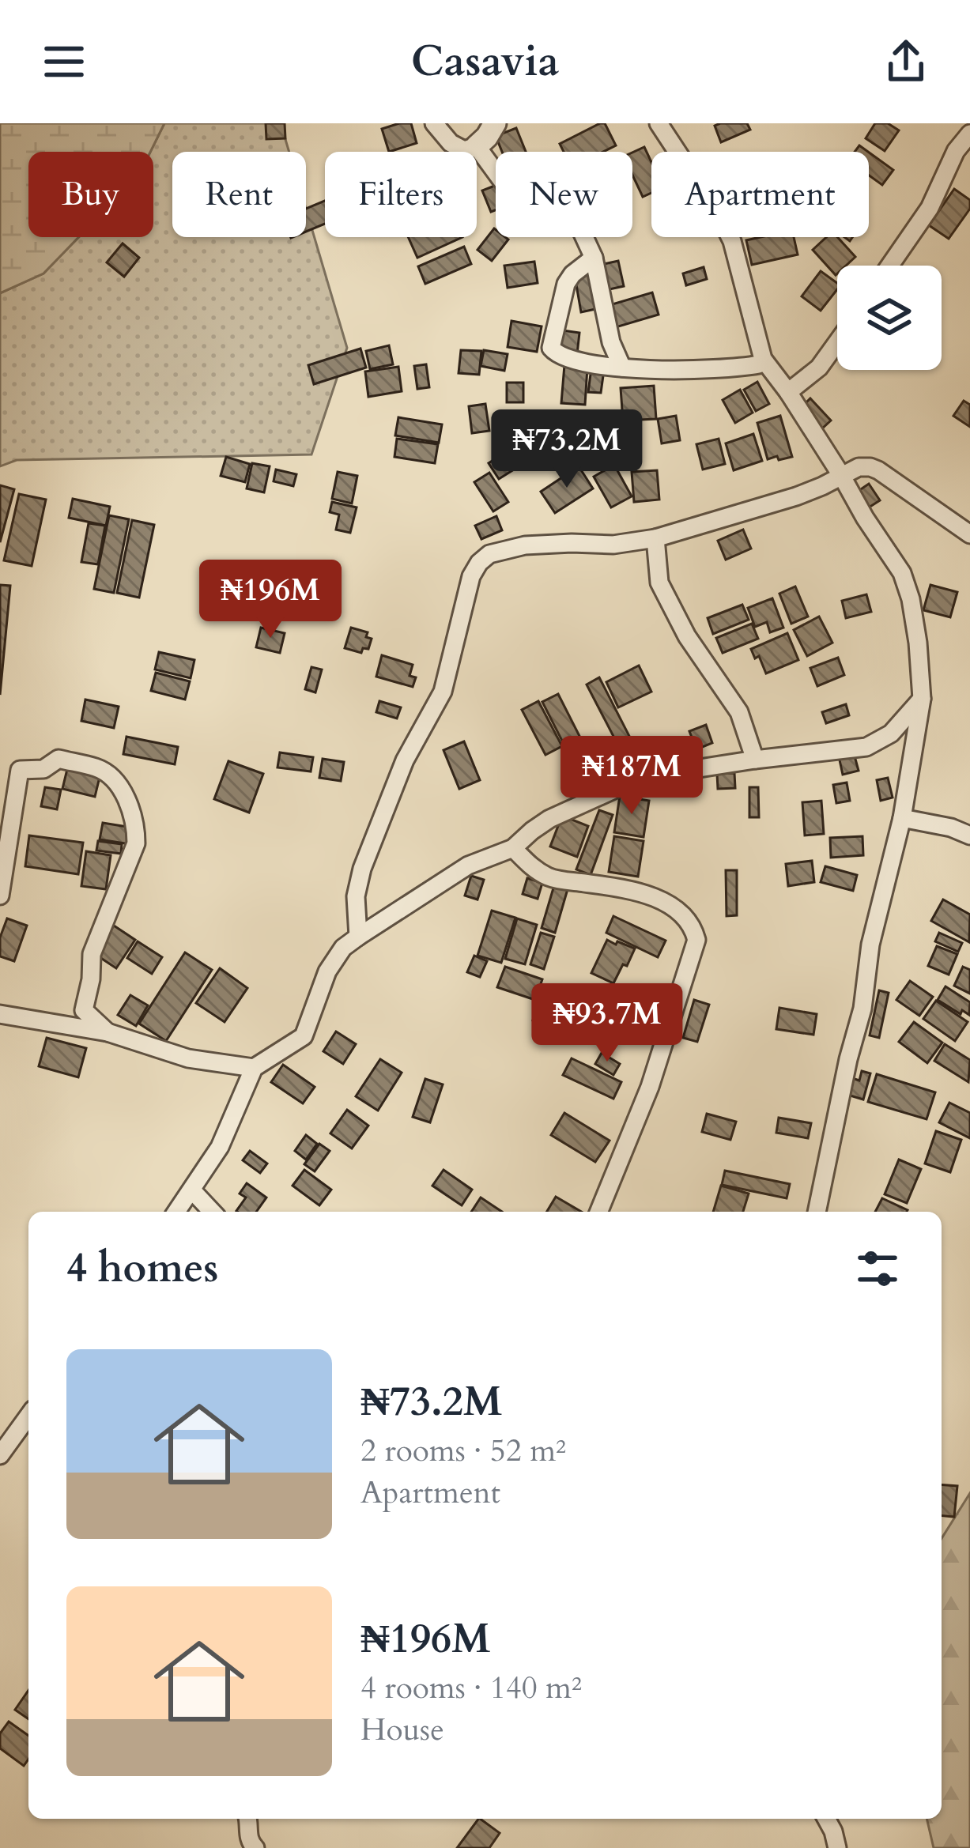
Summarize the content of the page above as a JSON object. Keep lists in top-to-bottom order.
{
  "page": {
    "header": "Casavia",
    "chip": [
      "Buy",
      "Rent",
      "Filters",
      "New",
      "Apartment"
    ],
    "price": [
      "₦73.2M",
      "₦196M",
      "₦187M",
      "₦93.7M"
    ],
    "heading": "4 homes",
    "list": [
      {
        "name": "₦73.2M",
        "note": "2 rooms · 52 m² · Apartment"
      },
      {
        "name": "₦196M",
        "note": "4 rooms · 140 m² · House"
      }
    ]
  }
}
